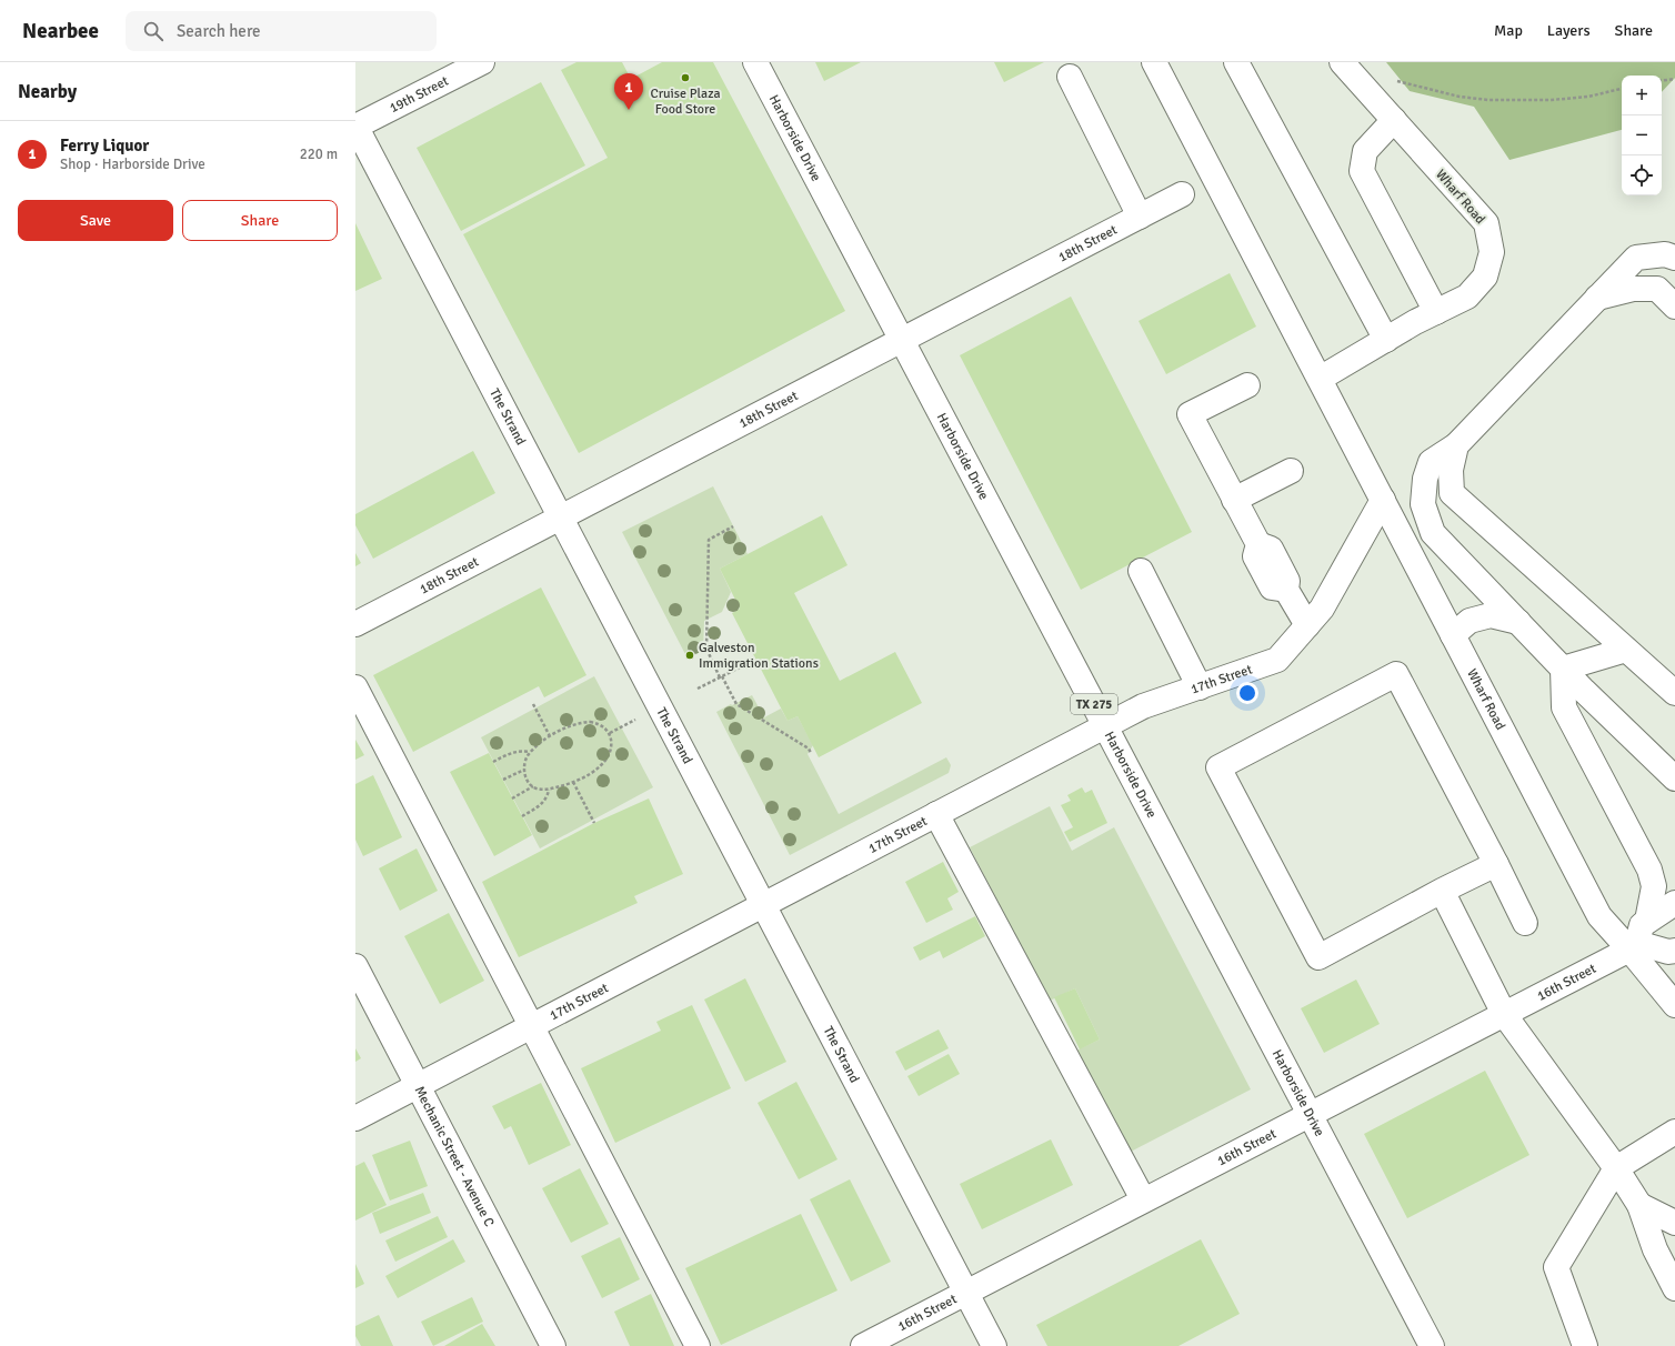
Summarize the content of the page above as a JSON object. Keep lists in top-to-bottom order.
{
  "streets": {
    "street": [
      "19th Street",
      "Harborside Drive",
      "Wharf Road",
      "18th Street",
      "The Strand",
      "17th Street",
      "TX 275",
      "16th Street",
      "Mechanic Street - Avenue C"
    ]
  },
  "crossings": [
    ["19th Street", "The Strand"],
    ["Harborside Drive", "18th Street"],
    ["Harborside Drive", "17th Street"],
    ["Harborside Drive", "16th Street"],
    ["Wharf Road", "17th Street"],
    ["Wharf Road", "16th Street"],
    ["18th Street", "The Strand"],
    ["The Strand", "17th Street"],
    ["The Strand", "16th Street"],
    ["17th Street", "Mechanic Street - Avenue C"]
  ],
  "places": ["Cruise Plaza Food Store", "Galveston Immigration Stations"],
  "page": {
    "header": "Nearbee",
    "search": "Search here",
    "nav": ["Map", "Layers", "Share"],
    "heading": "Nearby",
    "pins": "1",
    "map_buttons": ["+", "−"],
    "list": [
      {
        "mark": "1",
        "name": "Ferry Liquor",
        "note": "Shop · Harborside Drive",
        "value": "220 m"
      }
    ],
    "buttons": ["Save", "Share"]
  }
}
